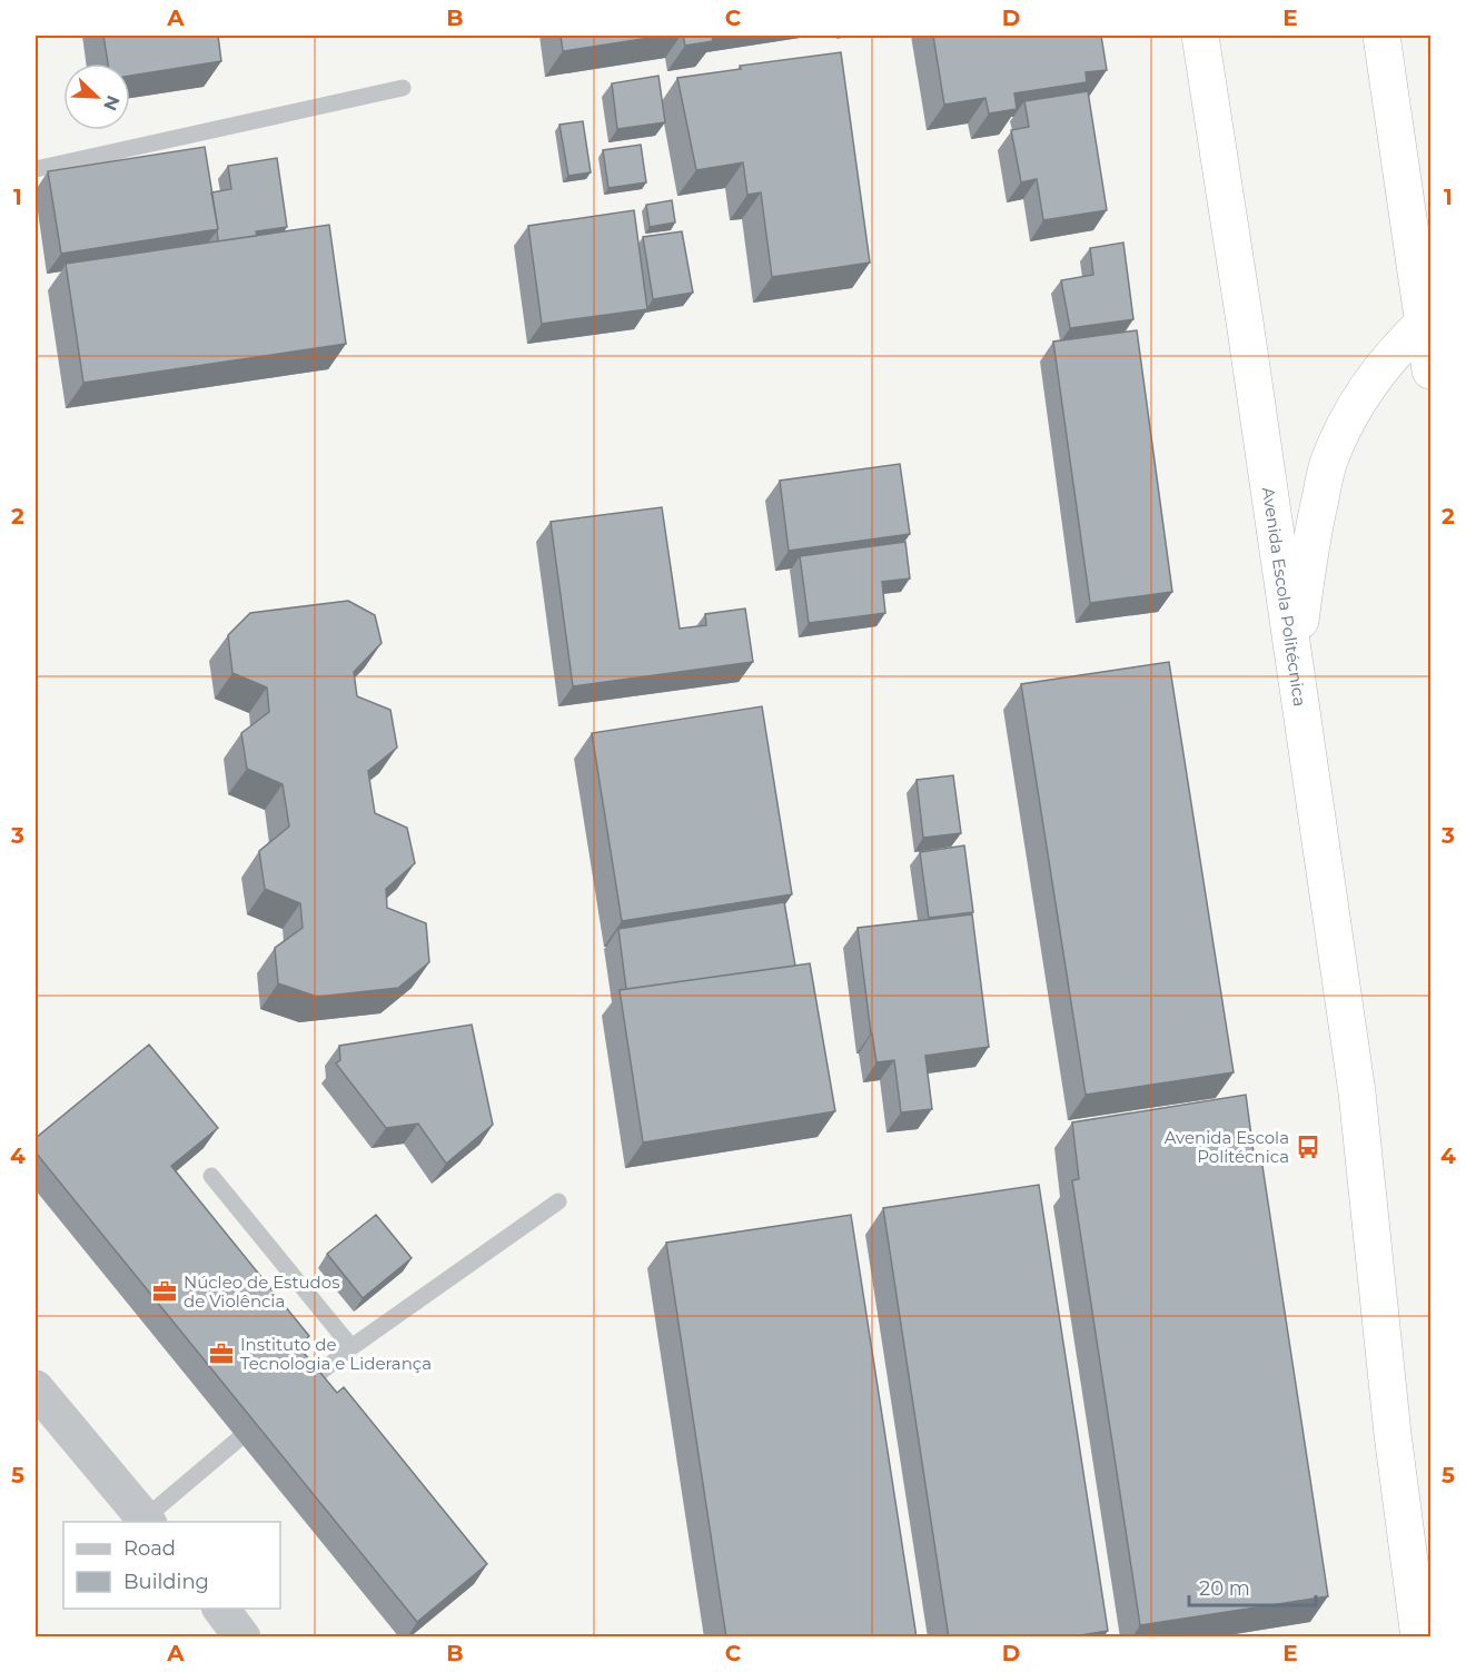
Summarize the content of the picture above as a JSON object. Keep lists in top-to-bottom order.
{
  "streets": {
    "highway": ["Avenida Escola Politécnica"]
  },
  "places": {
    "bus stop": ["Avenida Escola Politécnica"],
    "office": ["Núcleo de Estudos de Violência", "Instituto de Tecnologia e Liderança"]
  },
  "legend": ["Road", "Building"],
  "scale_bar": "20 m",
  "north": "bottom right",
  "grid": {
    "columns": [
      "A",
      "B",
      "C",
      "D",
      "E"
    ],
    "rows": [
      "1",
      "2",
      "3",
      "4",
      "5"
    ]
  }
}
